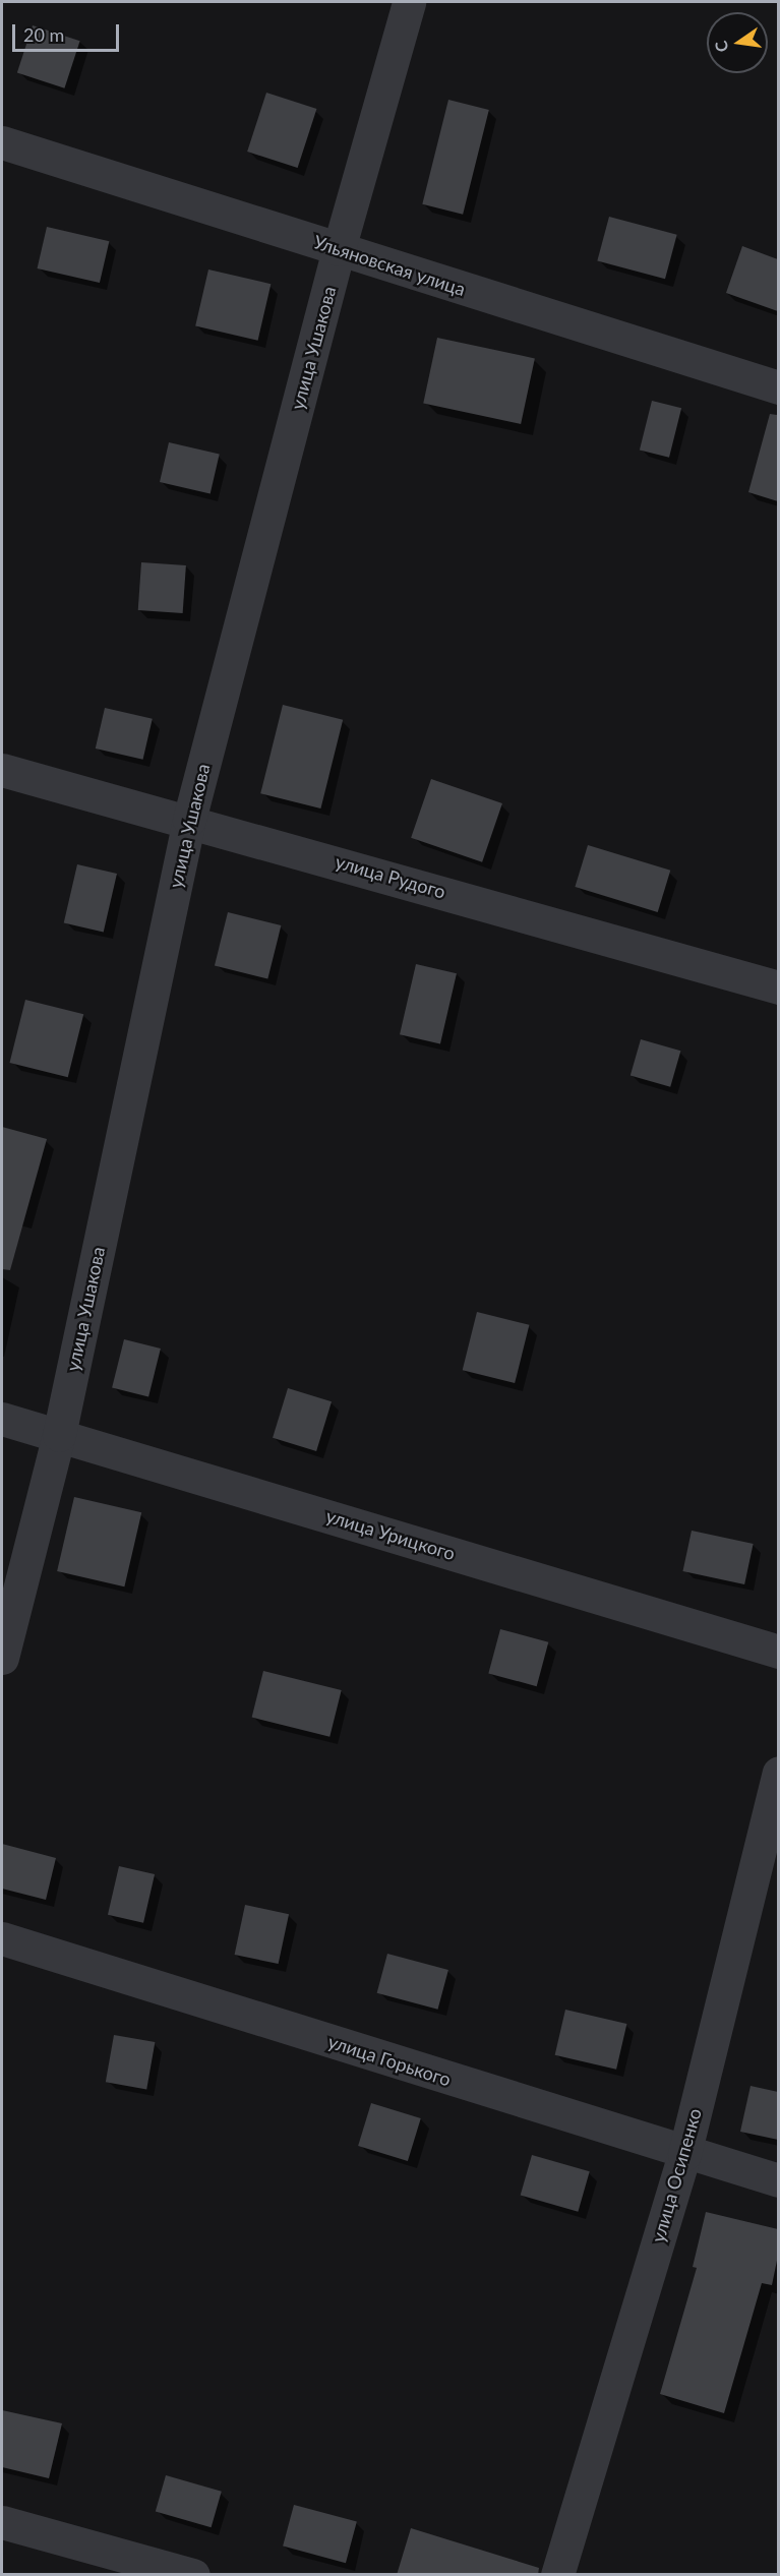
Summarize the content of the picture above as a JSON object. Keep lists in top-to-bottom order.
{
  "streets": {
    "street": [
      "Ульяновская улица",
      "улица Ушакова",
      "улица Рудого",
      "улица Урицкого",
      "улица Горького",
      "улица Осипенко"
    ]
  },
  "crossings": [
    ["Ульяновская улица", "улица Ушакова"],
    ["улица Ушакова", "улица Рудого"],
    ["улица Ушакова", "улица Урицкого"],
    ["улица Горького", "улица Осипенко"]
  ],
  "scale_bar": "20 m",
  "north": "left"
}
